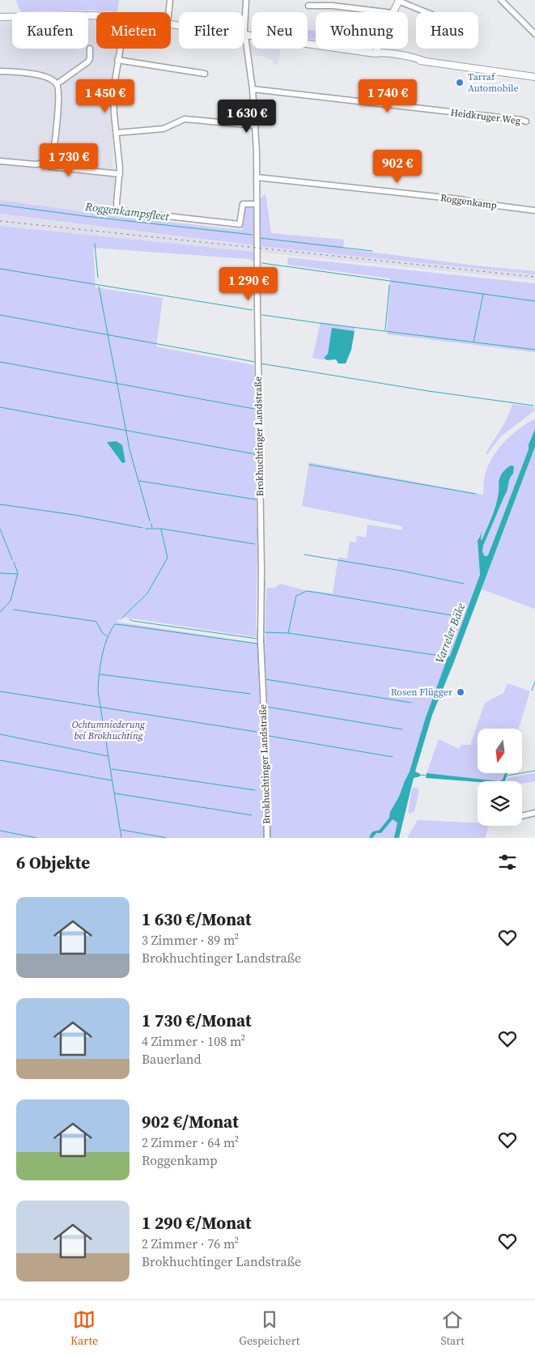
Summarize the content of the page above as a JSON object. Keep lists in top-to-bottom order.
{
  "streets": {
    "street": ["Heidkruger Weg", "Roggenkamp", "Brokhuchtinger Landstraße"]
  },
  "crossings": [
    ["Heidkruger Weg", "Brokhuchtinger Landstraße"],
    ["Roggenkamp", "Brokhuchtinger Landstraße"]
  ],
  "water": ["Roggenkampsfleet", "Varreler Bäke"],
  "parks": ["Ochtumniederung bei Brokhuchting"],
  "places": ["Tarraf Automobile", "Rosen Flügger"],
  "north": "bottom",
  "page": {
    "chip": [
      "Kaufen",
      "Mieten",
      "Filter",
      "Neu",
      "Wohnung",
      "Haus"
    ],
    "price": [
      "1 450 €",
      "1 740 €",
      "1 630 €",
      "1 730 €",
      "902 €",
      "1 290 €"
    ],
    "heading": "6 Objekte",
    "list": [
      {
        "name": "1 630 €/Monat",
        "note": "3 Zimmer · 89 m² · Brokhuchtinger Landstraße"
      },
      {
        "name": "1 730 €/Monat",
        "note": "4 Zimmer · 108 m² · Bauerland"
      },
      {
        "name": "902 €/Monat",
        "note": "2 Zimmer · 64 m² · Roggenkamp"
      },
      {
        "name": "1 290 €/Monat",
        "note": "2 Zimmer · 76 m² · Brokhuchtinger Landstraße"
      }
    ],
    "tabs": ["Karte", "Gespeichert", "Start"]
  }
}
